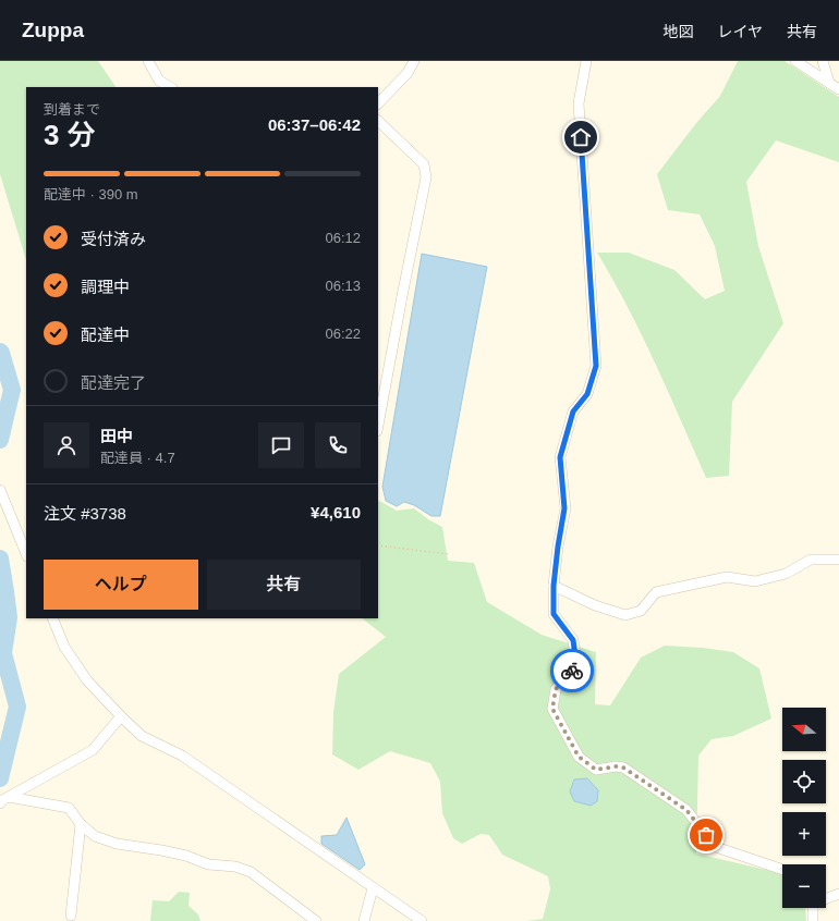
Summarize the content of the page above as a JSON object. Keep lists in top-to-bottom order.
{
  "north": "left",
  "page": {
    "header": "Zuppa",
    "nav": ["地図", "レイヤ", "共有"],
    "heading": ["3 分", "到着まで", "06:37–06:42"],
    "panel": [
      "田中",
      "配達員 · 4.7",
      "注文 #3738",
      "¥4,610"
    ],
    "bar": "配達中 · 390 m",
    "list": [
      ["受付済み", "06:12"],
      ["調理中", "06:13"],
      ["配達中", "06:22"],
      "配達完了"
    ],
    "buttons": ["ヘルプ", "共有"],
    "map_buttons": ["+", "−"]
  }
}
